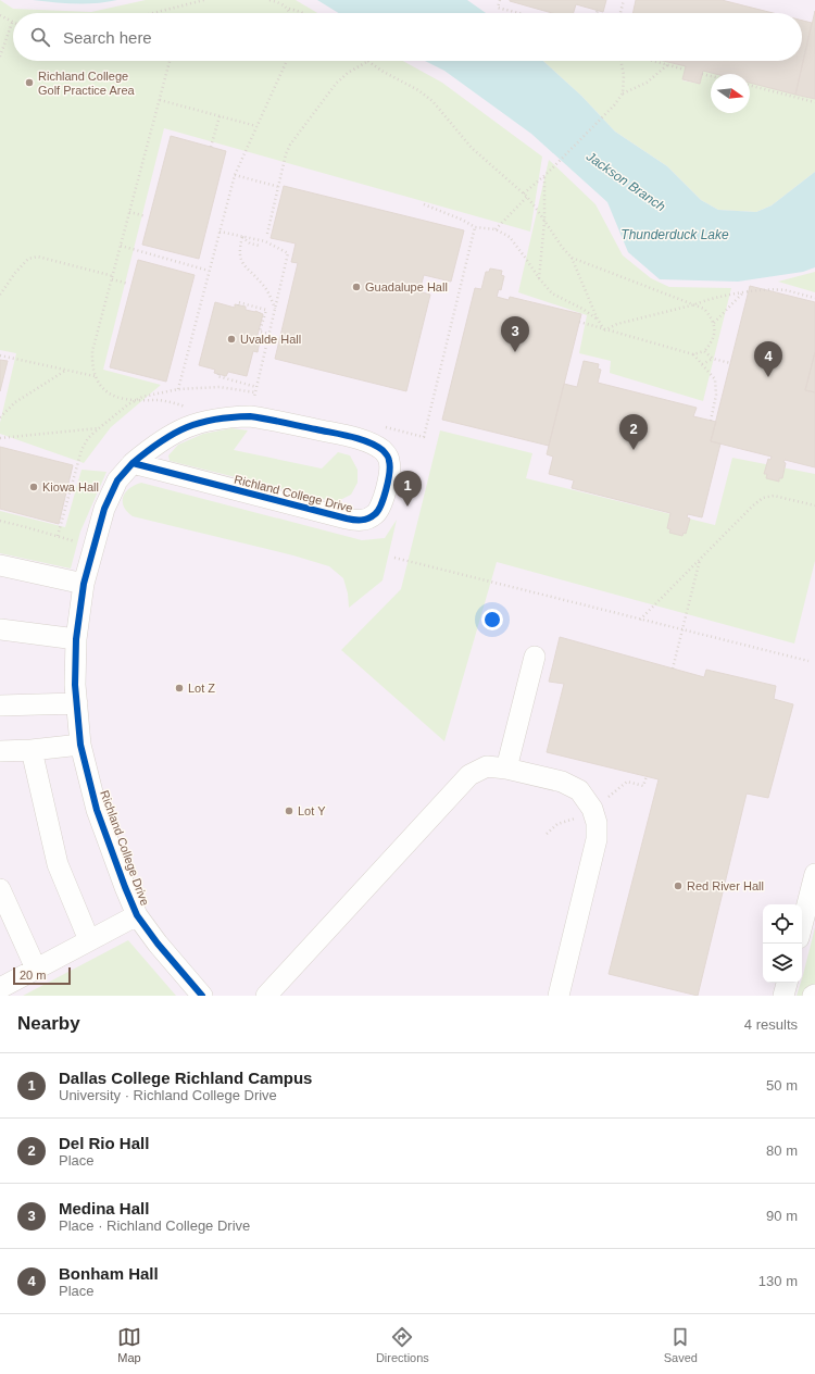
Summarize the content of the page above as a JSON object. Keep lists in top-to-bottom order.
{
  "streets": {
    "street": ["Richland College Drive"]
  },
  "water": ["Jackson Branch", "Thunderduck Lake"],
  "places": [
    "Richland College Golf Practice Area",
    "Guadalupe Hall",
    "Uvalde Hall",
    "Kiowa Hall",
    "Lot Z",
    "Lot Y",
    "Red River Hall"
  ],
  "scale_bar": "20 m",
  "north": "right",
  "page": {
    "search": "Search here",
    "pins": [
      "3",
      "4",
      "2",
      "1"
    ],
    "scale": "20 m",
    "heading": ["Nearby", "4 results"],
    "list": [
      {
        "mark": "1",
        "name": "Dallas College Richland Campus",
        "note": "University · Richland College Drive",
        "value": "50 m"
      },
      {
        "mark": "2",
        "name": "Del Rio Hall",
        "note": "Place",
        "value": "80 m"
      },
      {
        "mark": "3",
        "name": "Medina Hall",
        "note": "Place · Richland College Drive",
        "value": "90 m"
      },
      {
        "mark": "4",
        "name": "Bonham Hall",
        "note": "Place",
        "value": "130 m"
      }
    ],
    "nav": ["Map", "Directions", "Saved"]
  }
}
